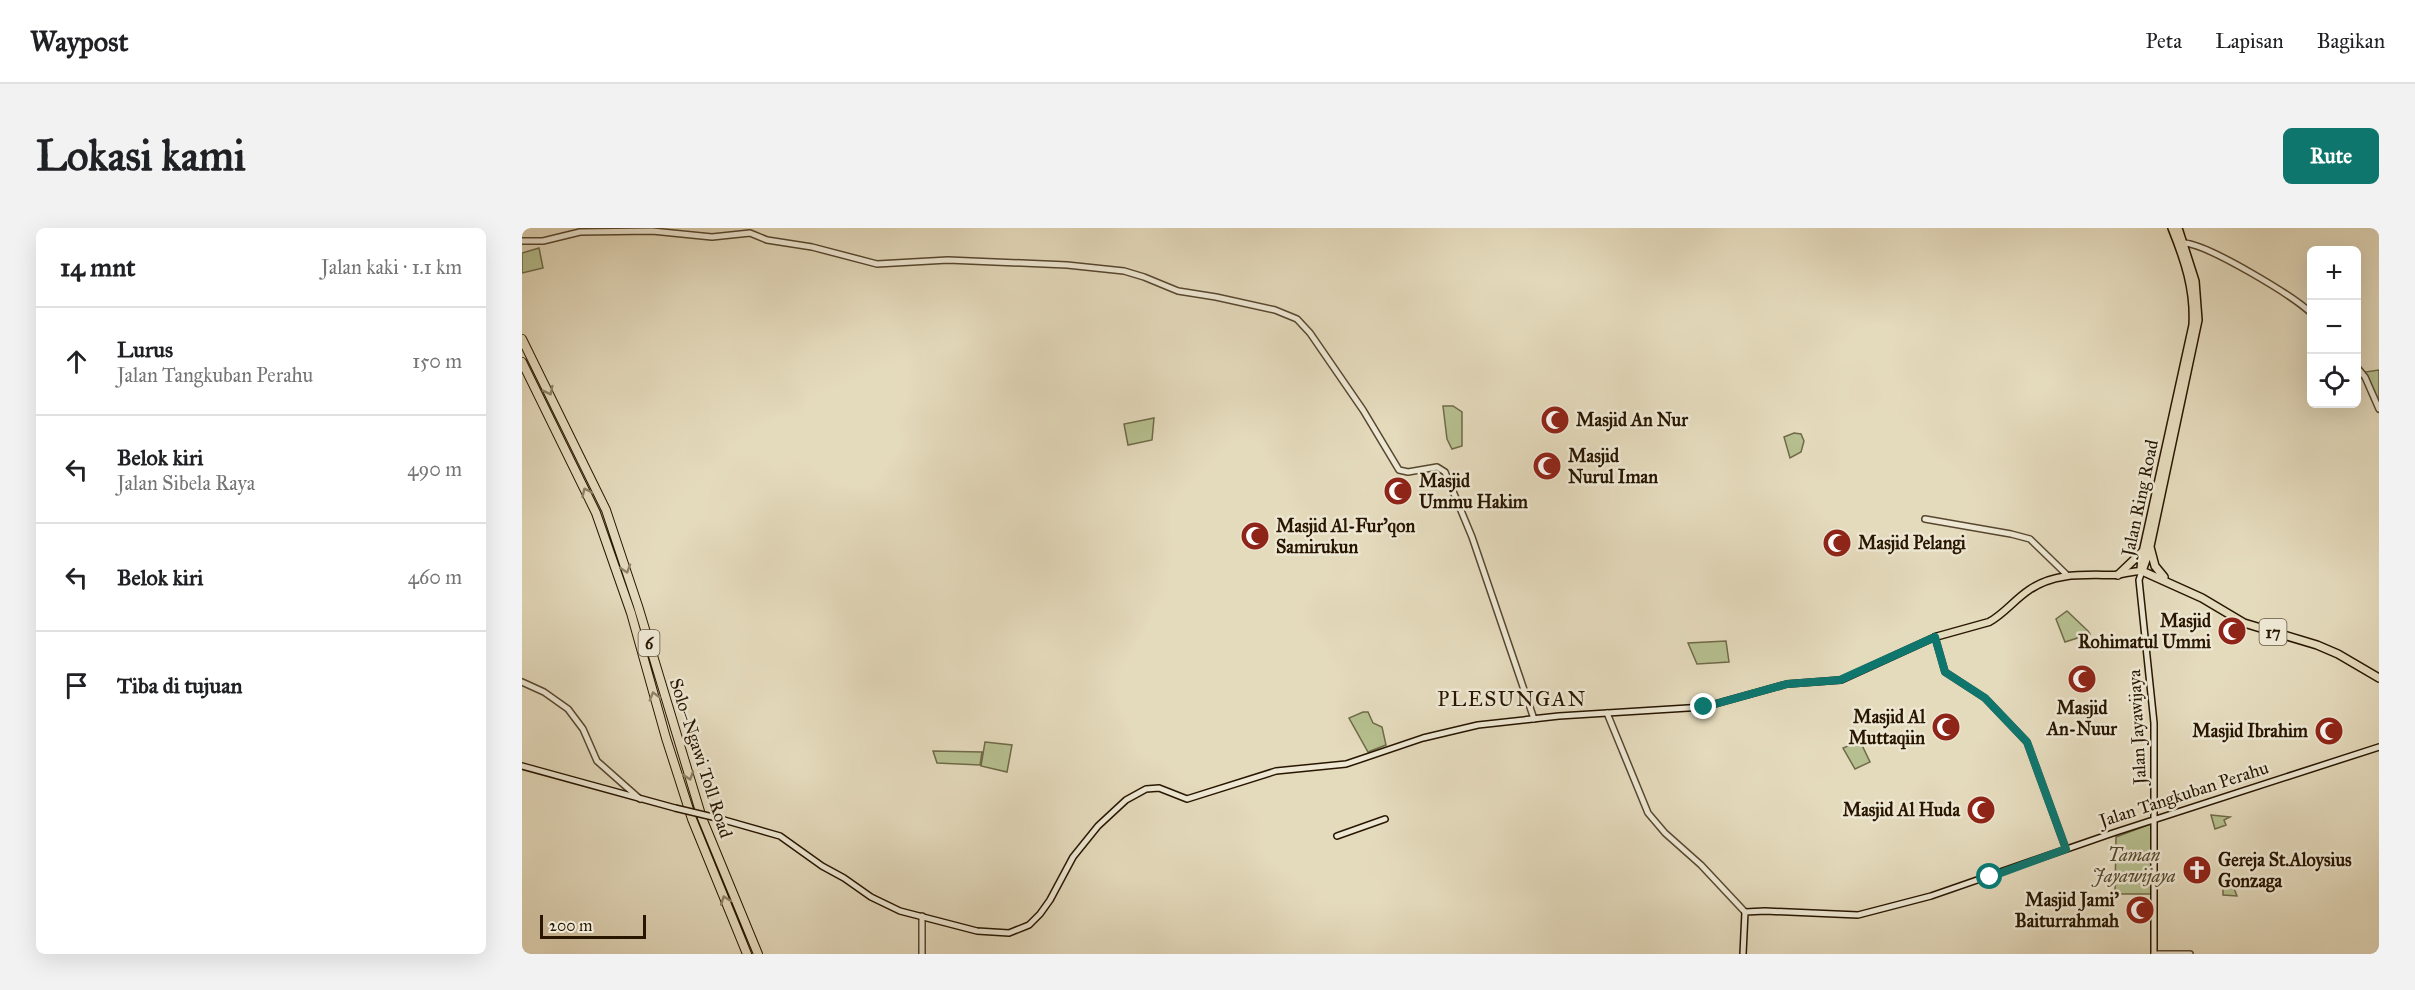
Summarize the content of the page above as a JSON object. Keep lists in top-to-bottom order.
{
  "streets": {
    "highway": [
      "Jalan Ring Road",
      "17",
      "6",
      "Solo–Ngawi Toll Road"
    ],
    "main road": ["Jalan Jayawijaya", "Jalan Tangkuban Perahu"]
  },
  "crossings": [
    ["Jalan Ring Road", "17"],
    ["Jalan Ring Road", "Jalan Jayawijaya"],
    ["17", "Jalan Jayawijaya"],
    ["Jalan Jayawijaya", "Jalan Tangkuban Perahu"]
  ],
  "districts": ["PLESUNGAN"],
  "parks": ["Taman Jayawijaya"],
  "places": {
    "mosque": [
      "Masjid An Nur",
      "Masjid Nurul Iman",
      "Masjid Ummu Hakim",
      "Masjid Al-Fur'qon Samirukun",
      "Masjid Pelangi",
      "Masjid Rohimatul Ummi",
      "Masjid An-Nuur",
      "Masjid Al Muttaqiin",
      "Masjid Ibrahim",
      "Masjid Al Huda",
      "Masjid Jami' Baiturrahmah"
    ],
    "church": ["Gereja St.Aloysius Gonzaga"]
  },
  "scale_bar": "200 m",
  "page": {
    "header": "Waypost",
    "nav": ["Peta", "Lapisan", "Bagikan"],
    "buttons": "Rute",
    "title": "Lokasi kami",
    "heading": ["14 mnt", "Jalan kaki · 1.1 km"],
    "map_buttons": ["+", "−"],
    "list": [
      ["Lurus", "Jalan Tangkuban Perahu", "150 m"],
      ["Belok kiri", "Jalan Sibela Raya", "490 m"],
      ["Belok kiri", "460 m"],
      "Tiba di tujuan"
    ],
    "scale": "200 m"
  }
}
